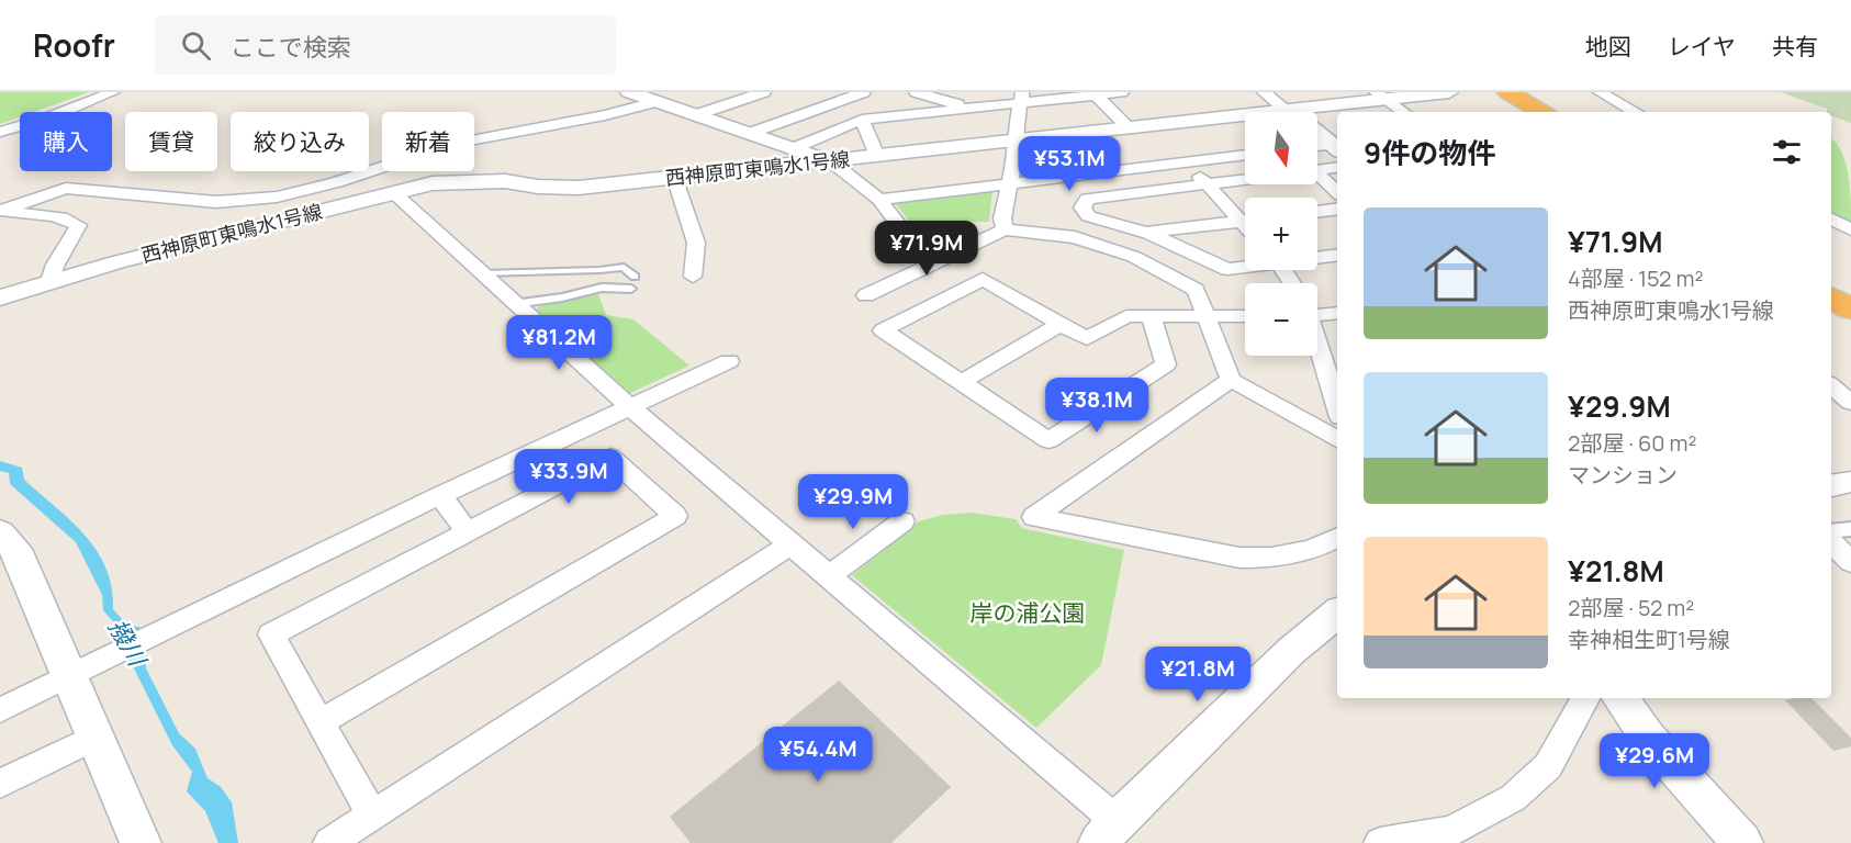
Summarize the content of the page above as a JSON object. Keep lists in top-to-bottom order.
{
  "streets": {
    "street": ["西神原町東鳴水1号線"]
  },
  "water": ["撥川"],
  "parks": ["岸の浦公園"],
  "north": "bottom",
  "page": {
    "header": "Roofr",
    "search": "ここで検索",
    "nav": ["地図", "レイヤ", "共有"],
    "map_buttons": ["+", "−"],
    "chip": [
      "購入",
      "賃貸",
      "絞り込み",
      "新着"
    ],
    "heading": "9件の物件",
    "price": [
      "¥53.1M",
      "¥71.9M",
      "¥81.2M",
      "¥38.1M",
      "¥33.9M",
      "¥29.9M",
      "¥21.8M",
      "¥54.4M",
      "¥29.6M"
    ],
    "list": [
      {
        "name": "¥71.9M",
        "note": "4部屋 · 152 m² · 西神原町東鳴水1号線"
      },
      {
        "name": "¥29.9M",
        "note": "2部屋 · 60 m² · マンション"
      },
      {
        "name": "¥21.8M",
        "note": "2部屋 · 52 m² · 幸神相生町1号線"
      }
    ]
  }
}
